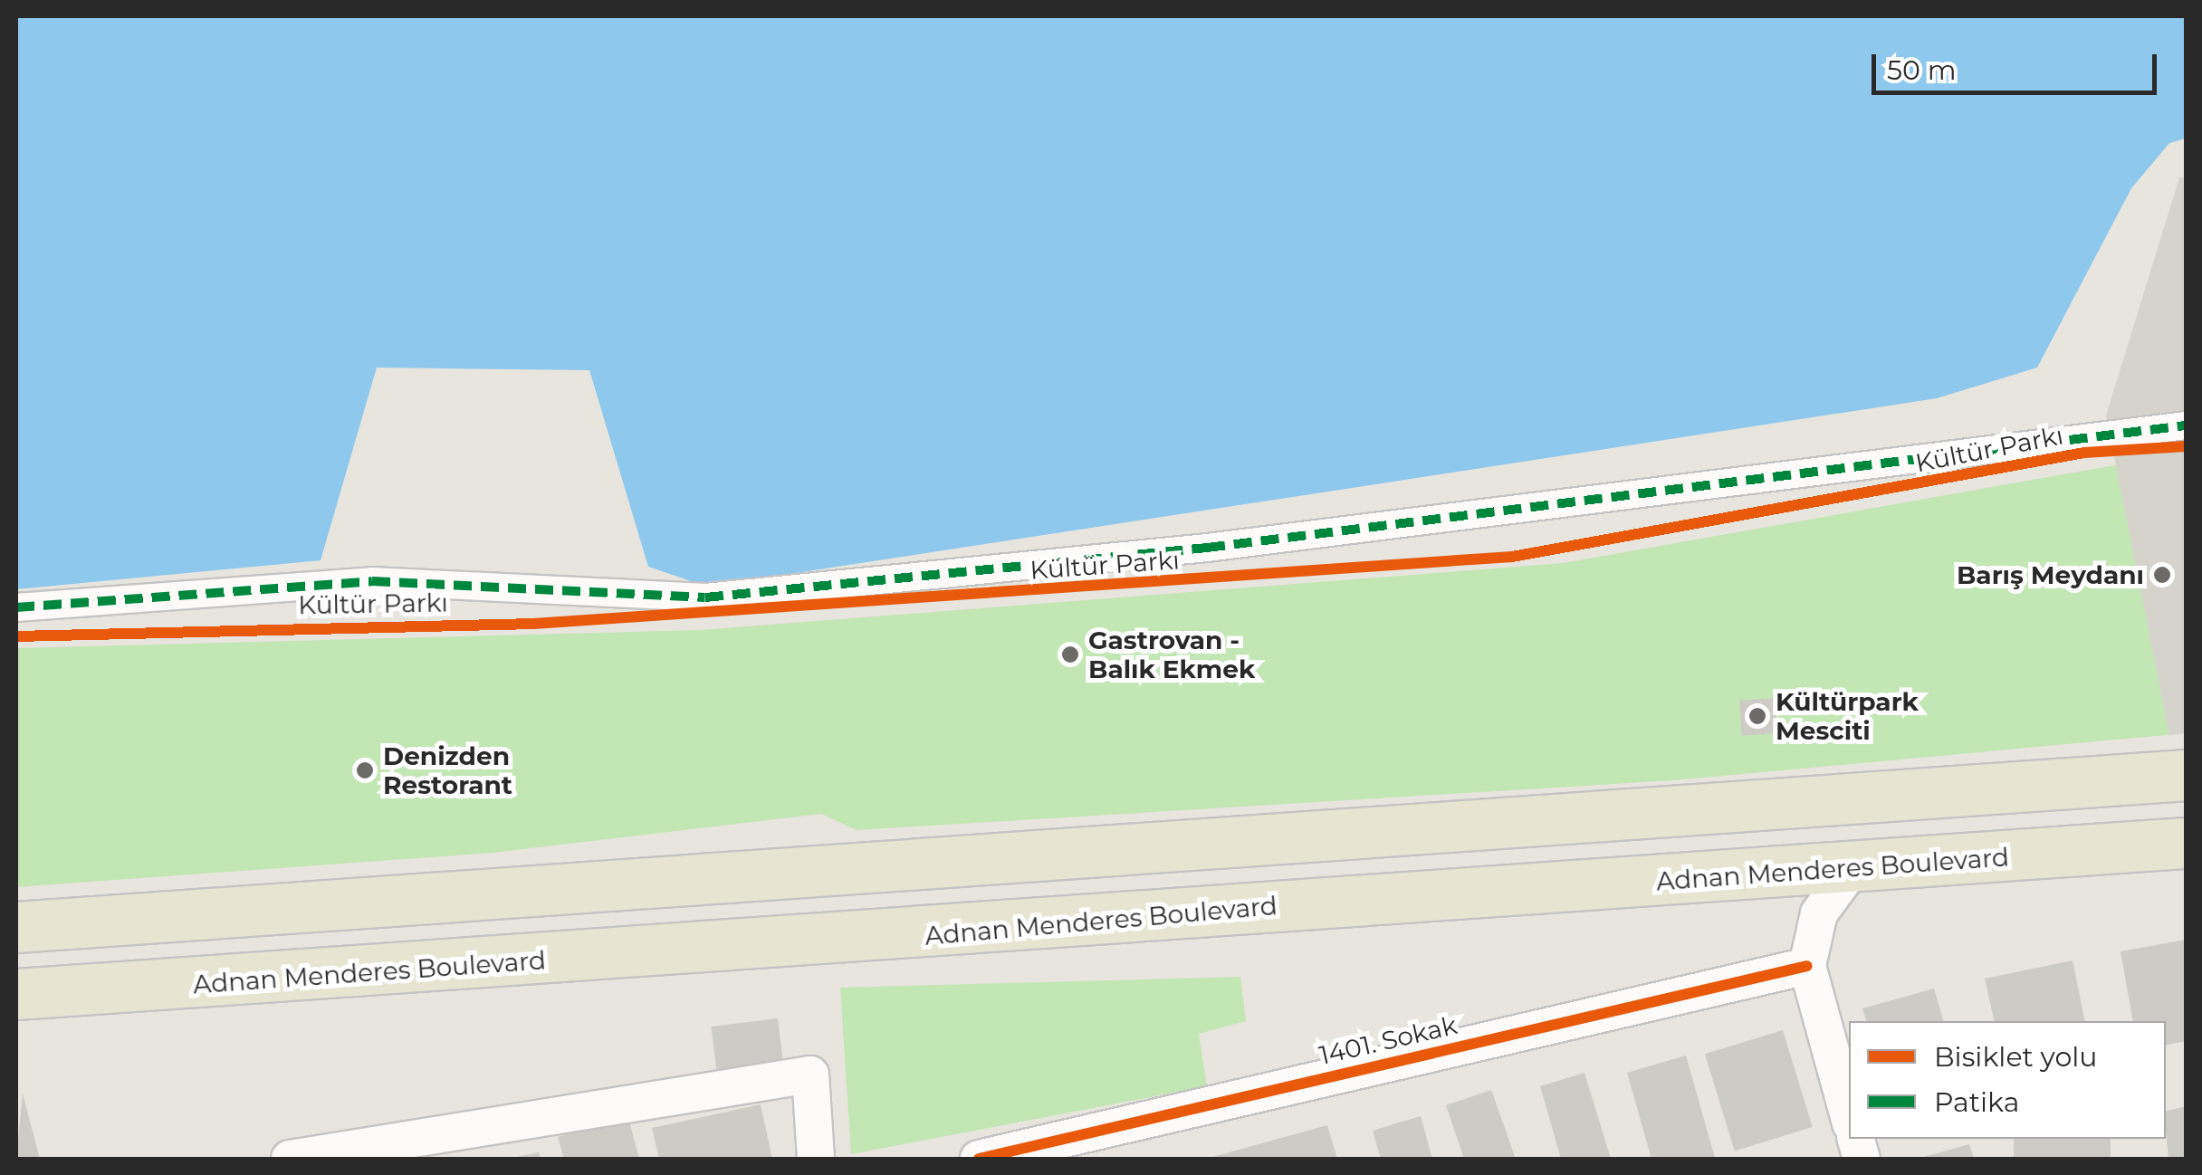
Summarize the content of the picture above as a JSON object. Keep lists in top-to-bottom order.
{
  "streets": {
    "main road": ["Adnan Menderes Boulevard"],
    "street": ["Kültür Parkı", "1401. Sokak"]
  },
  "places": [
    "Barış Meydanı",
    "Gastrovan - Balık Ekmek",
    "Kültürpark Mesciti",
    "Denizden Restorant"
  ],
  "legend": ["Bisiklet yolu", "Patika"],
  "scale_bar": "50 m"
}
